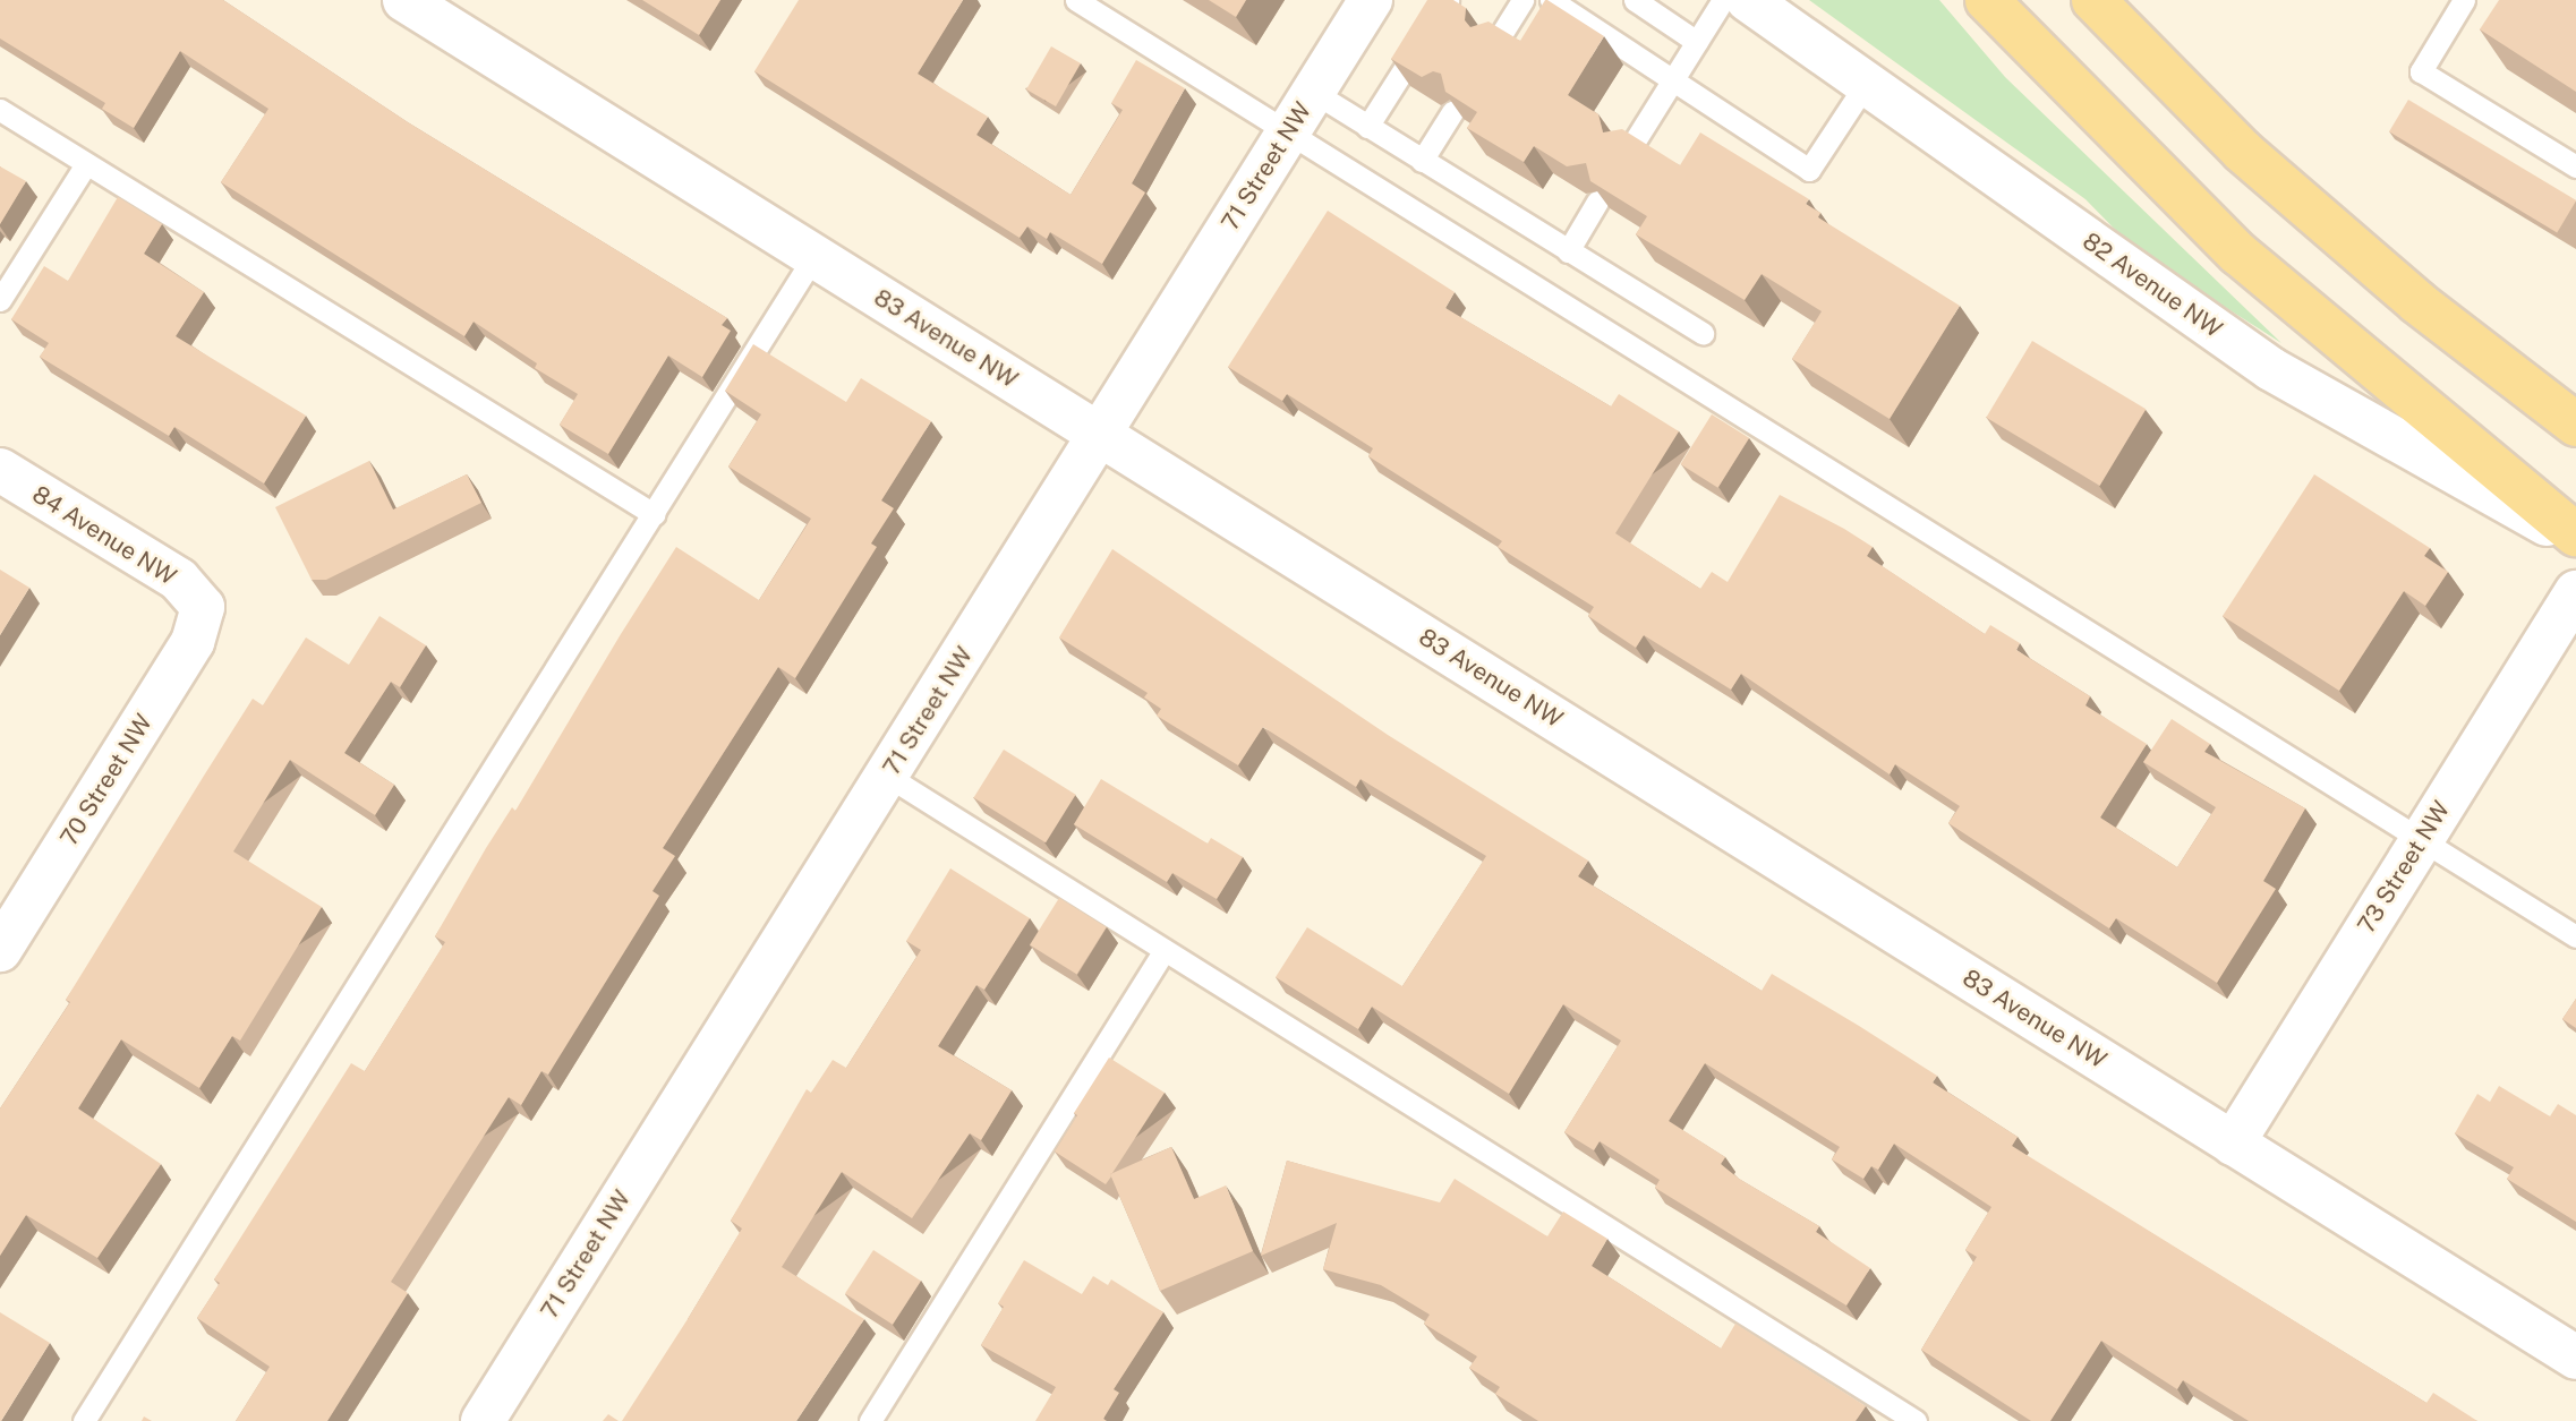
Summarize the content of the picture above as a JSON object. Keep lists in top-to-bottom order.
{
  "streets": {
    "street": [
      "71 Street NW",
      "82 Avenue NW",
      "83 Avenue NW",
      "84 Avenue NW",
      "70 Street NW",
      "73 Street NW"
    ]
  },
  "crossings": [
    ["71 Street NW", "83 Avenue NW"],
    ["83 Avenue NW", "73 Street NW"],
    ["84 Avenue NW", "70 Street NW"]
  ]
}
